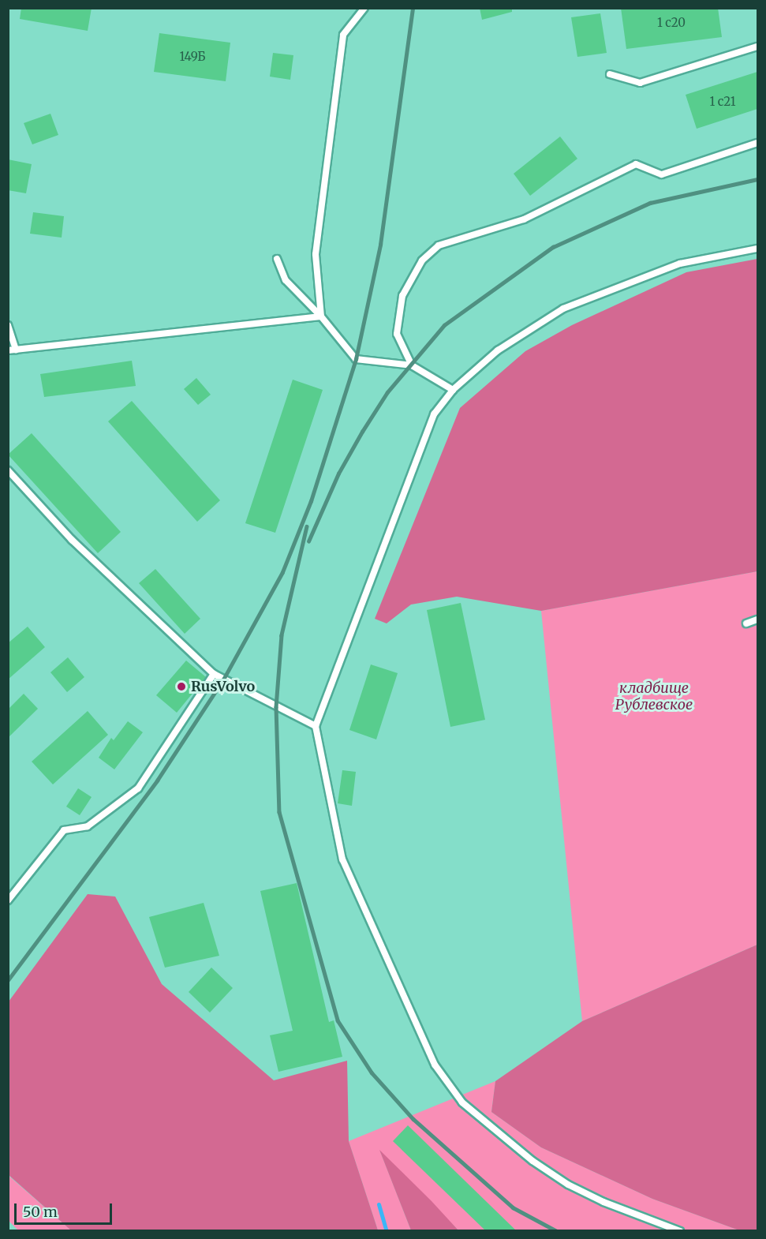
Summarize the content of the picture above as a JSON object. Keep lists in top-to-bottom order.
{
  "parks": ["кладбище Рублевское"],
  "places": ["RusVolvo"],
  "house_numbers": ["1 с20", "149Б", "1 с21"],
  "scale_bar": "50 m"
}
